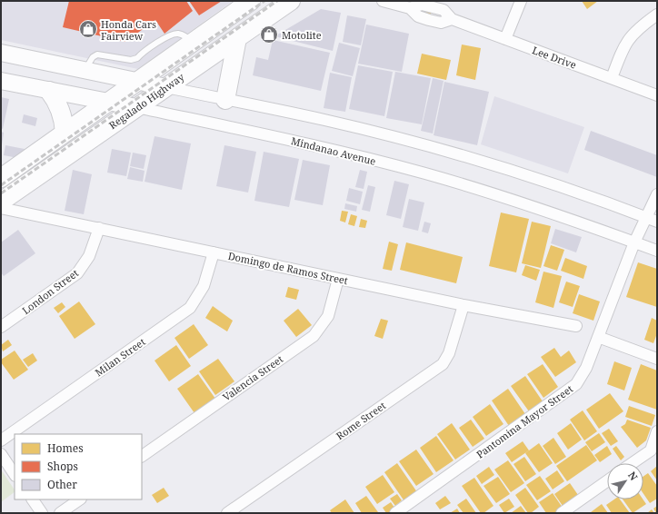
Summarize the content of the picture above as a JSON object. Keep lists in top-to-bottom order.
{
  "streets": {
    "main road": ["Regalado Highway", "Mindanao Avenue"],
    "street": [
      "Lee Drive",
      "Domingo de Ramos Street",
      "London Street",
      "Milan Street",
      "Valencia Street",
      "Rome Street",
      "Pantomina Mayor Street"
    ]
  },
  "crossings": [
    ["Regalado Highway", "Mindanao Avenue"],
    ["Mindanao Avenue", "Pantomina Mayor Street"],
    ["Domingo de Ramos Street", "London Street"],
    ["Domingo de Ramos Street", "Milan Street"],
    ["Domingo de Ramos Street", "Valencia Street"],
    ["Domingo de Ramos Street", "Rome Street"]
  ],
  "places": {
    "shop": ["Honda Cars Fairview", "Motolite"]
  },
  "legend": ["Homes", "Shops", "Other"],
  "north": "top right"
}
